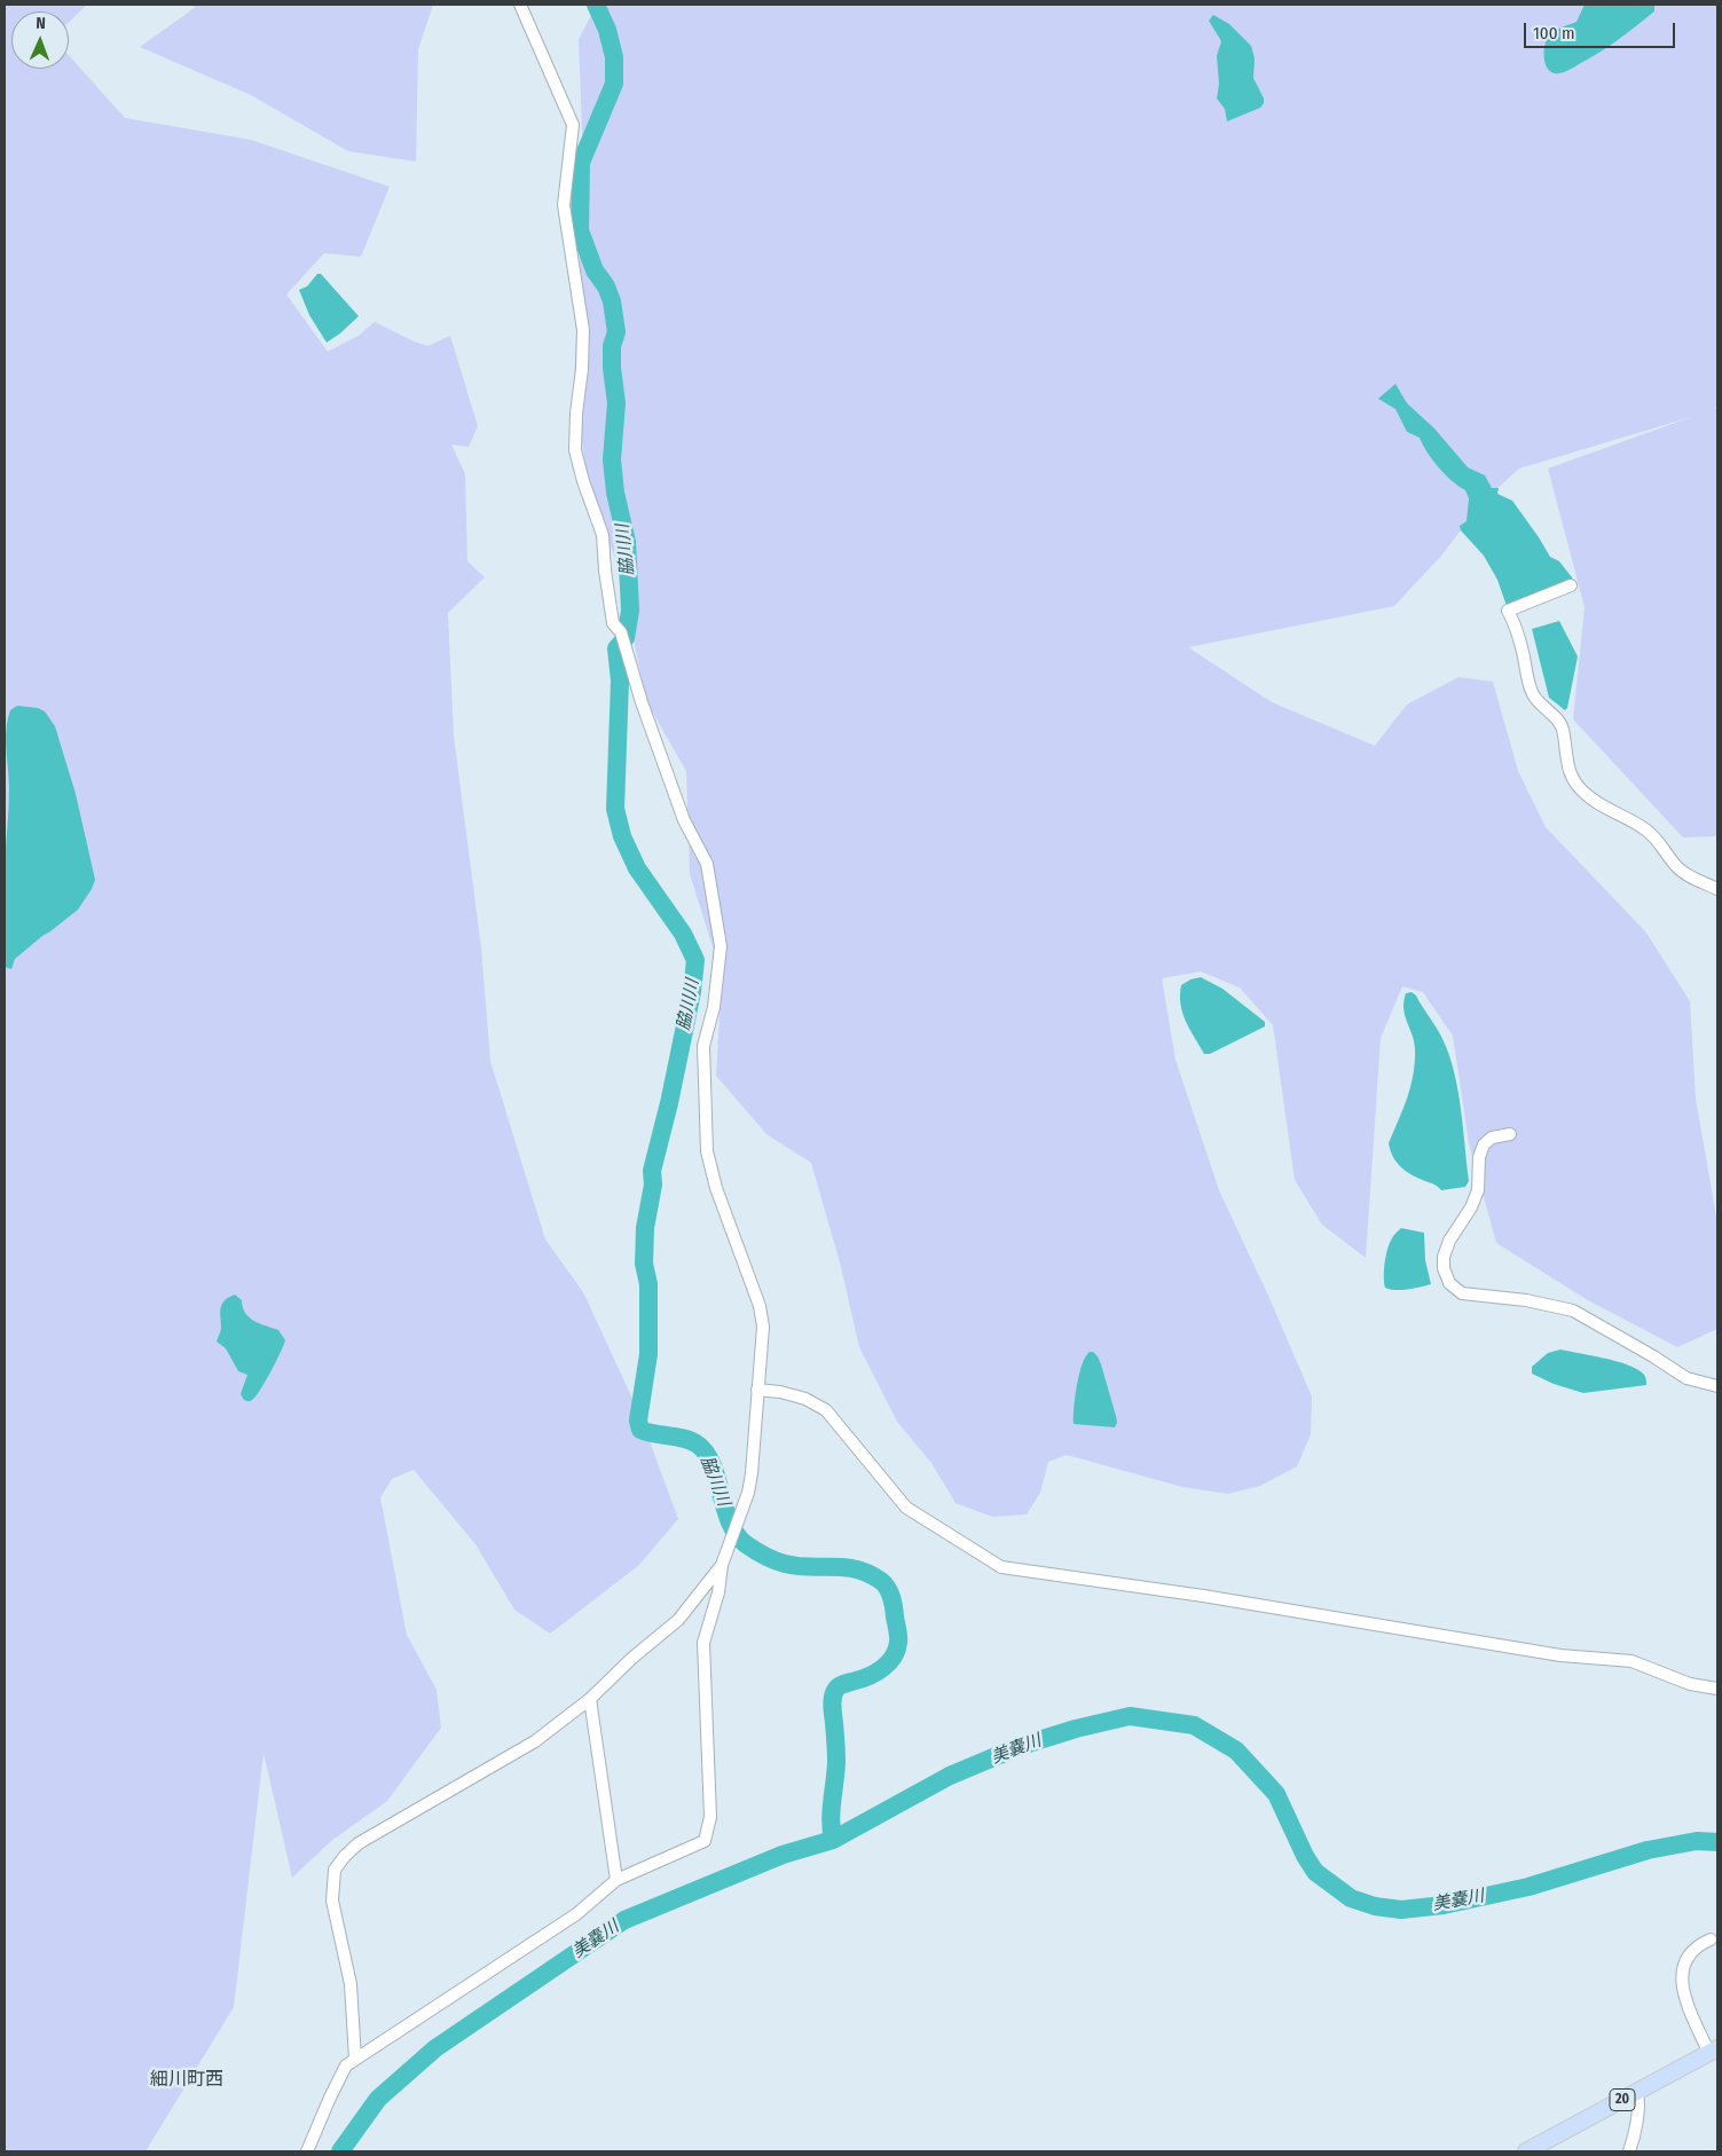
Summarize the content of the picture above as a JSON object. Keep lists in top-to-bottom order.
{
  "streets": {
    "main road": ["20"]
  },
  "districts": ["細川町西"],
  "water": ["脇川川", "美嚢川"],
  "scale_bar": "100 m",
  "north": "top"
}
